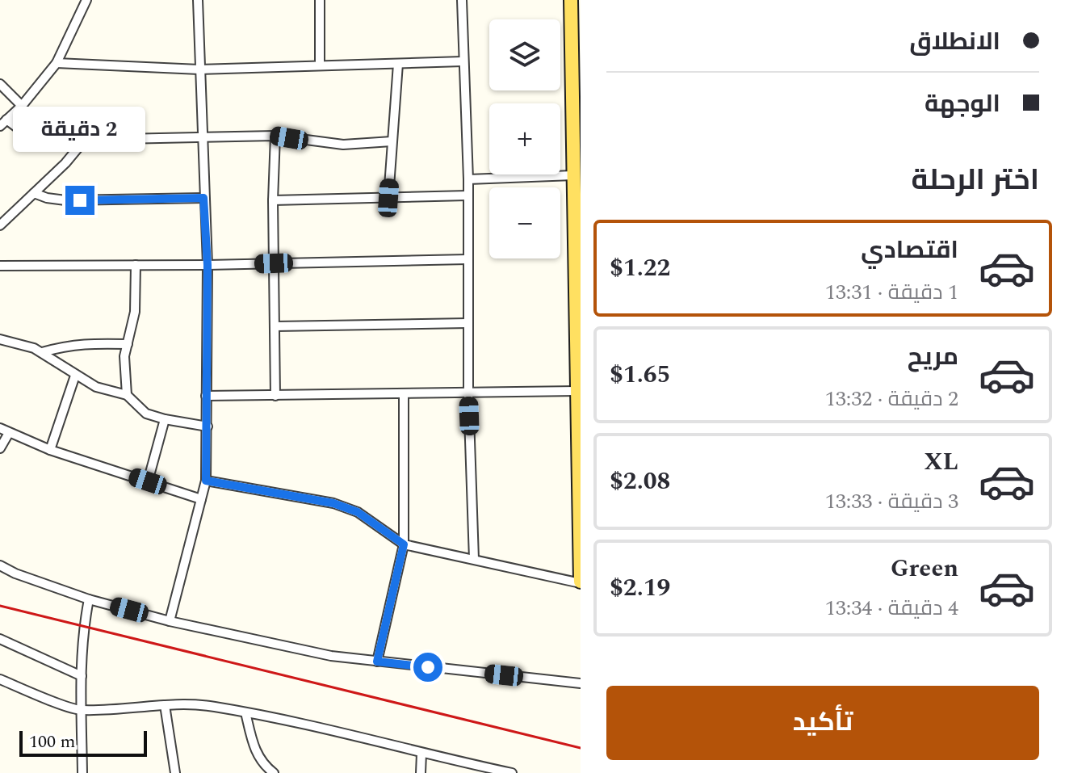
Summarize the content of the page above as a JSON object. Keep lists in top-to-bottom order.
{
  "scale_bar": "100 m",
  "page": {
    "banner": ["الانطلاق", "الوجهة"],
    "map_buttons": ["+", "−"],
    "bubble": "2 دقيقة",
    "heading": "اختر الرحلة",
    "list": [
      {
        "name": "اقتصادي",
        "note": "1 دقيقة · 13:31",
        "value": "$1.22"
      },
      {
        "name": "مريح",
        "note": "2 دقيقة · 13:32",
        "value": "$1.65"
      },
      {
        "name": "XL",
        "note": "3 دقيقة · 13:33",
        "value": "$2.08"
      },
      {
        "name": "Green",
        "note": "4 دقيقة · 13:34",
        "value": "$2.19"
      }
    ],
    "buttons": "تأكيد",
    "scale": "100 m"
  }
}
